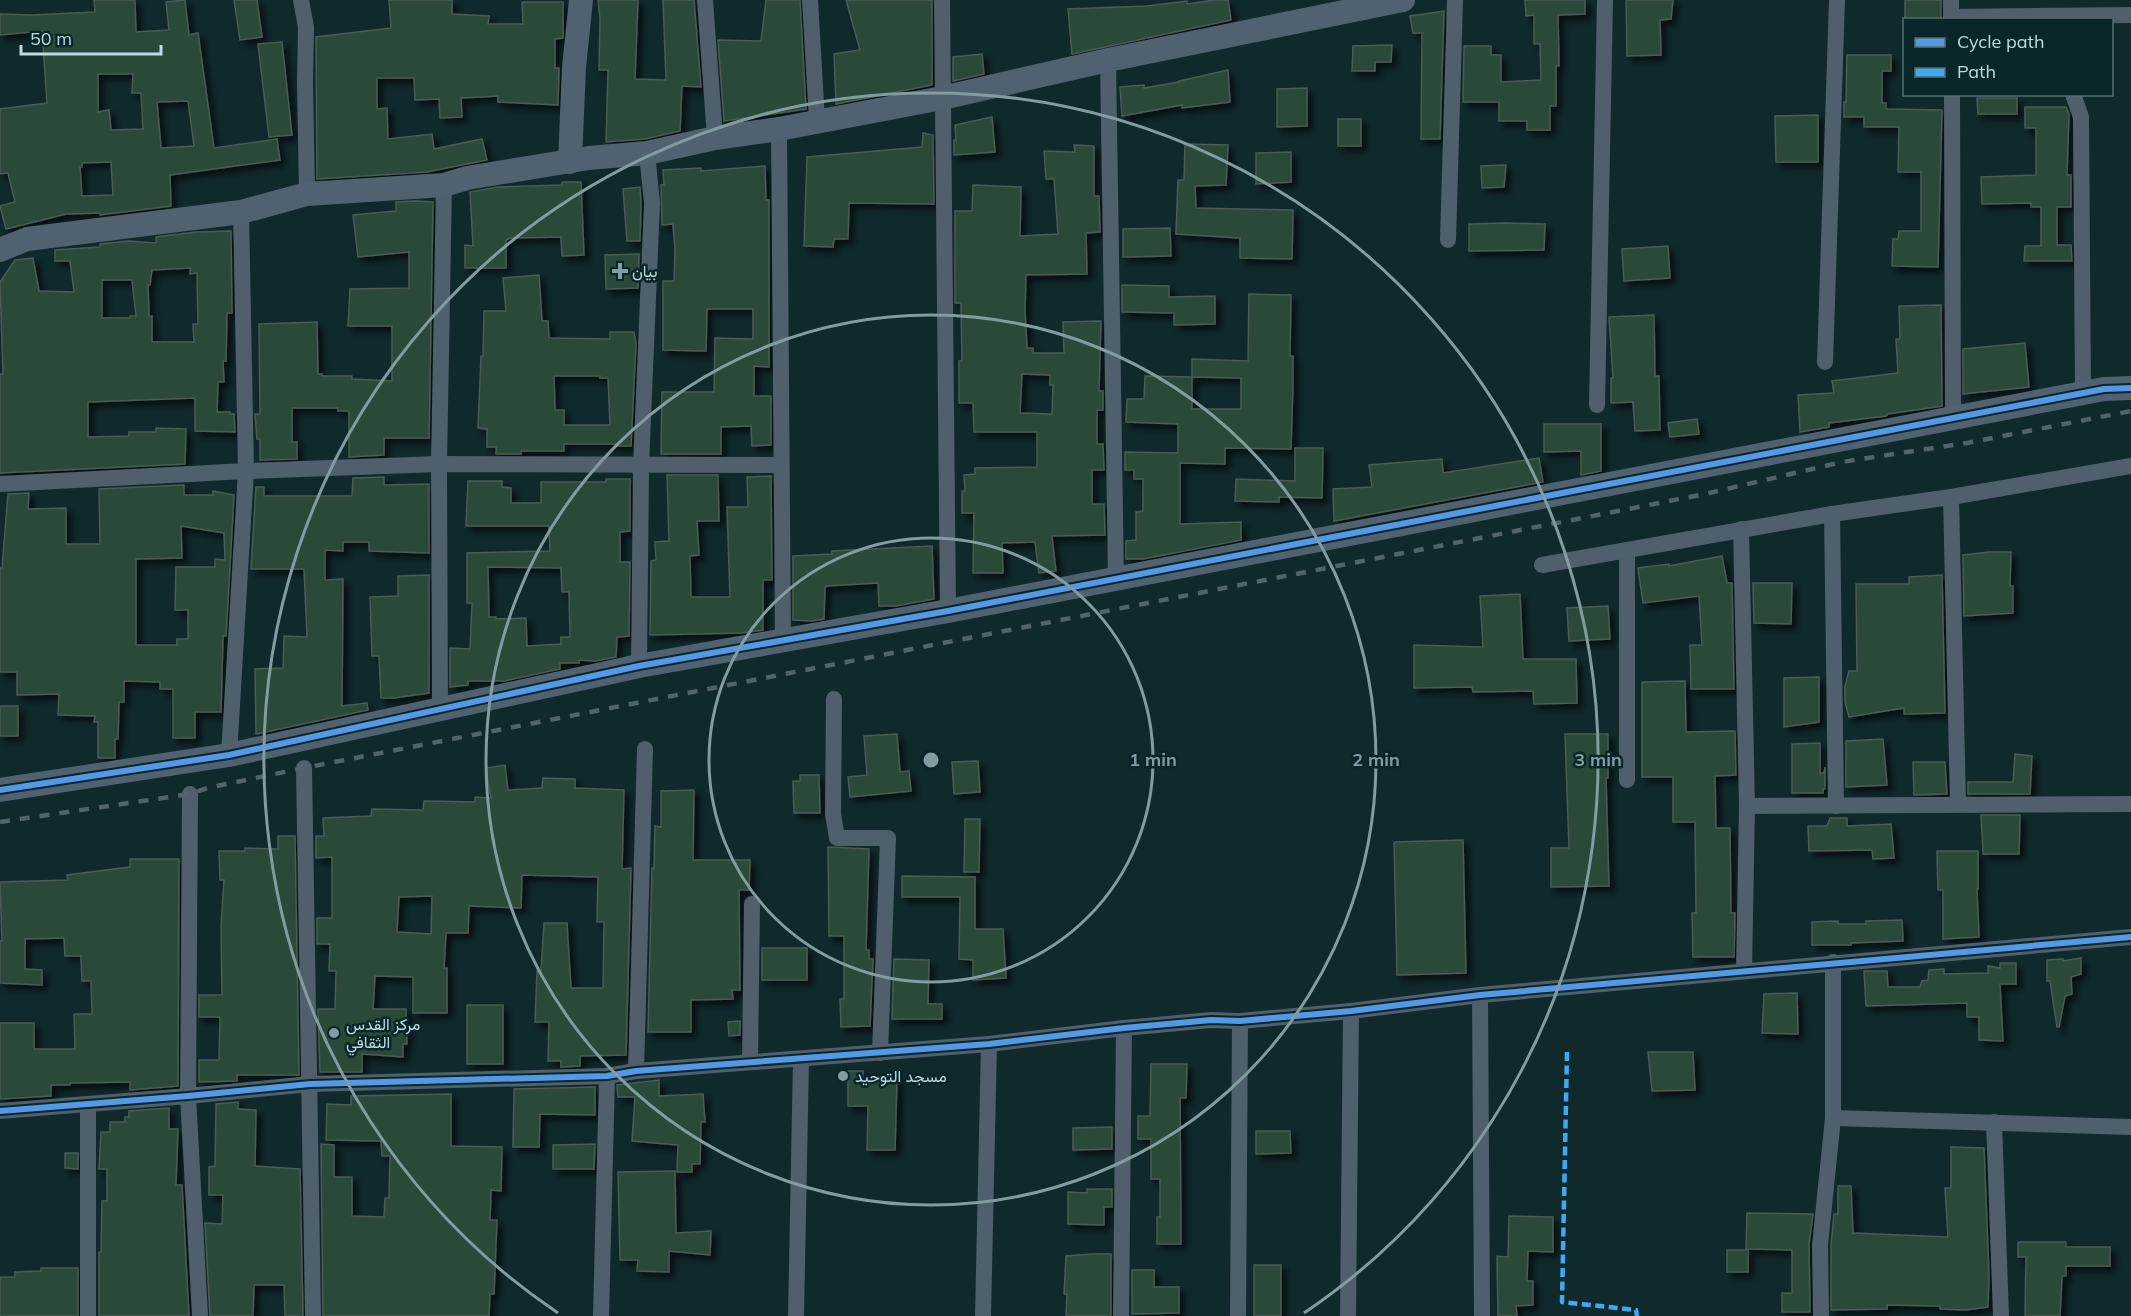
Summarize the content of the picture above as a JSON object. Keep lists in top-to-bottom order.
{
  "places": {
    "health": ["بيان"],
    "other": ["مركز القدس الثقافي", "مسجد التوحيد"]
  },
  "legend": ["Cycle path", "Path"],
  "scale_bar": "50 m",
  "rings": ["1 min", "2 min", "3 min"]
}
